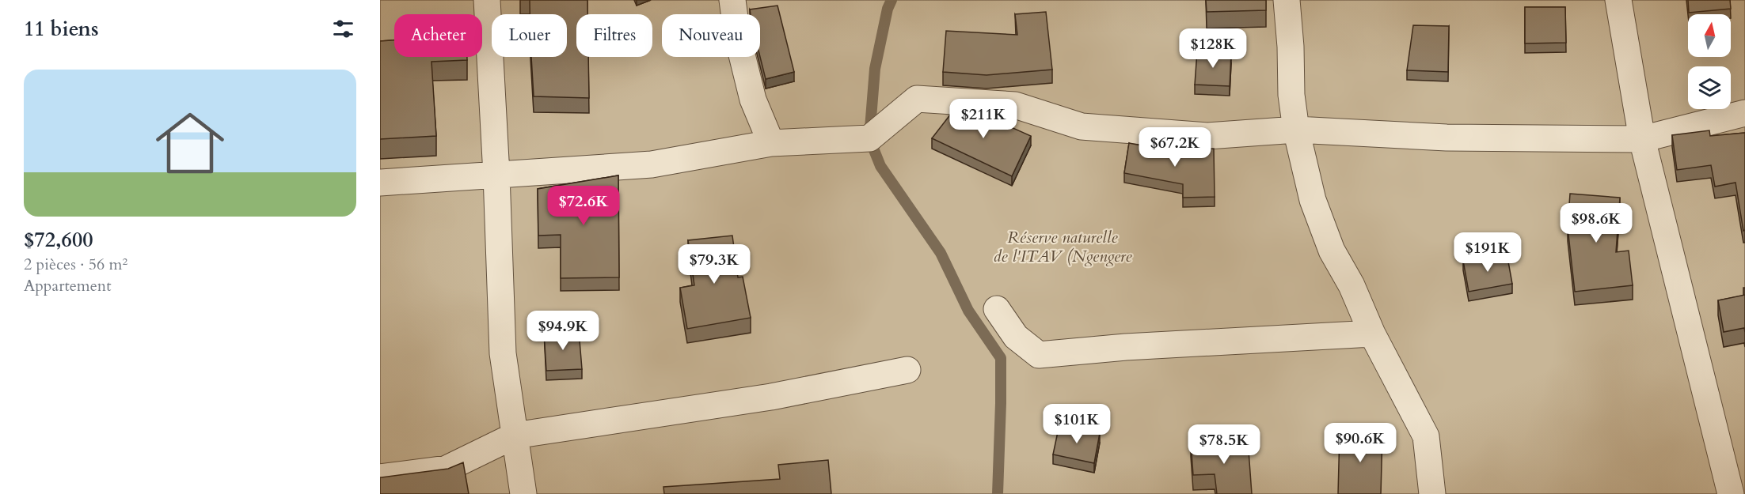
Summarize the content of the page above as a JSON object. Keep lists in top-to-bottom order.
{
  "parks": ["Réserve naturelle de l'ITAV (Ngengere"],
  "north": "top",
  "page": {
    "heading": "11 biens",
    "chip": [
      "Acheter",
      "Louer",
      "Filtres",
      "Nouveau"
    ],
    "price": [
      "$128K",
      "$211K",
      "$67.2K",
      "$72.6K",
      "$98.6K",
      "$191K",
      "$79.3K",
      "$94.9K",
      "$101K",
      "$90.6K",
      "$78.5K"
    ],
    "list": [
      {
        "name": "$72,600",
        "note": "2 pièces · 56 m² · Appartement"
      }
    ]
  }
}
